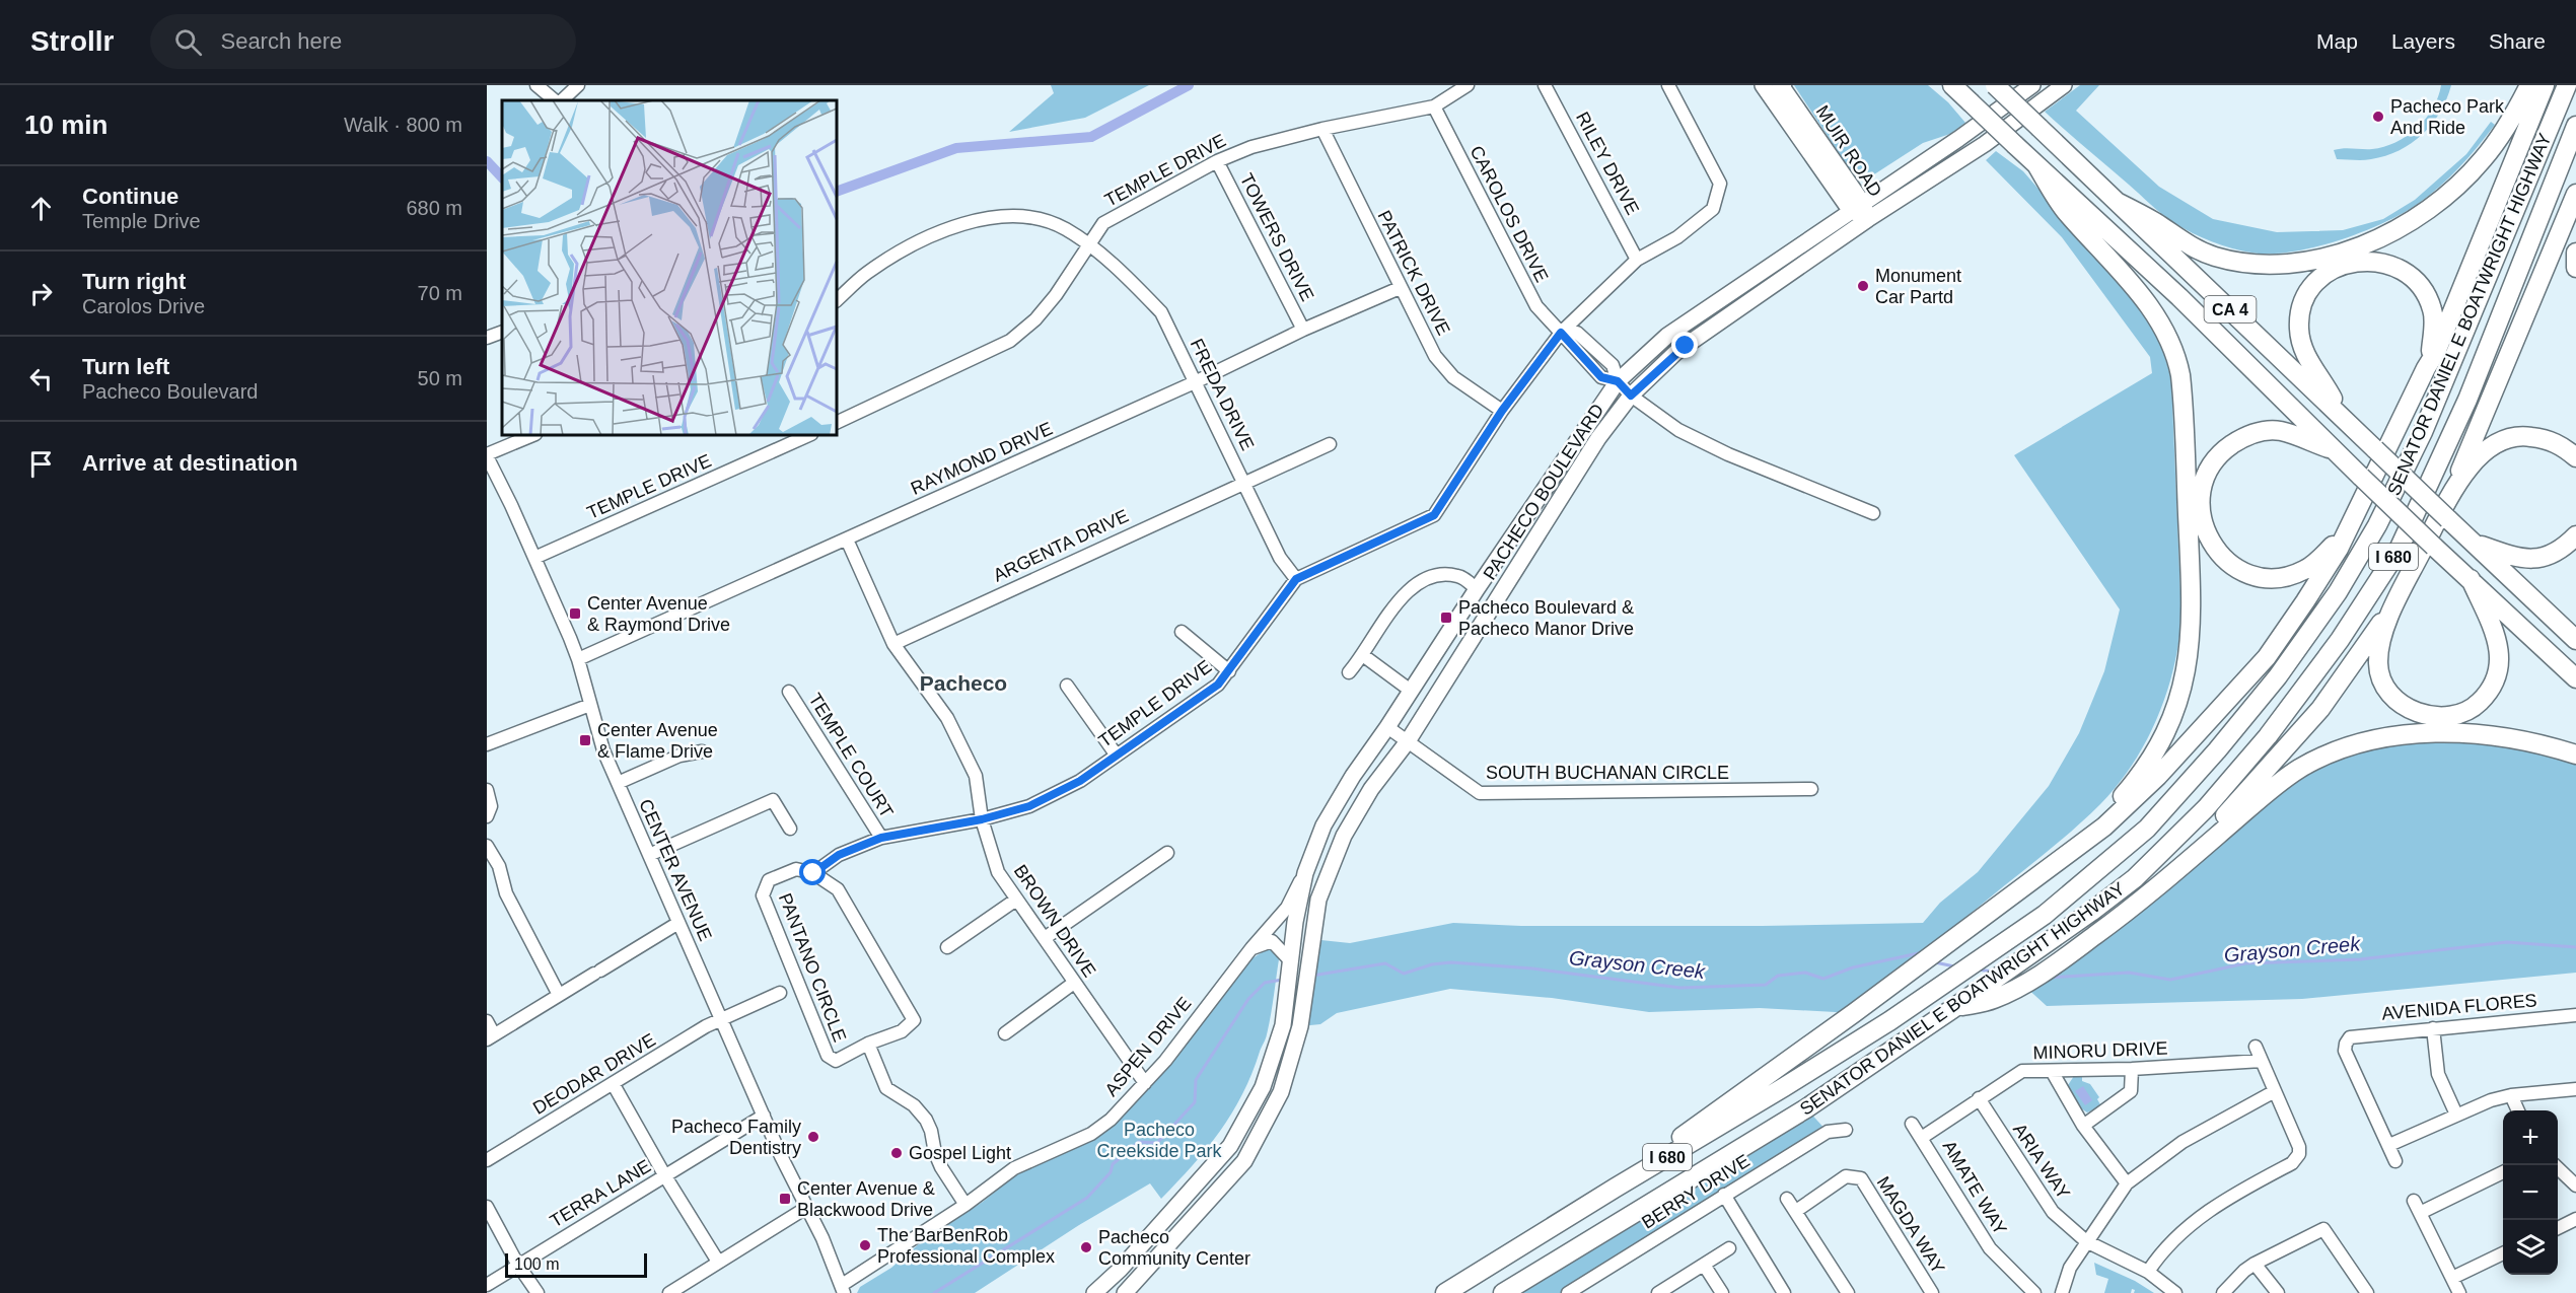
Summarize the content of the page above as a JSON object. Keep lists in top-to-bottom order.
{
  "streets": {
    "highway": ["CA 4", "SENATOR DANIEL E BOATWRIGHT HIGHWAY", "I 680"],
    "main road": ["MUIR ROAD", "PACHECO BOULEVARD"],
    "street": [
      "RILEY DRIVE",
      "TEMPLE DRIVE",
      "CAROLOS DRIVE",
      "TOWERS DRIVE",
      "PATRICK DRIVE",
      "FREDA DRIVE",
      "RAYMOND DRIVE",
      "ARGENTA DRIVE",
      "TEMPLE COURT",
      "SOUTH BUCHANAN CIRCLE",
      "CENTER AVENUE",
      "BROWN DRIVE",
      "PANTANO CIRCLE",
      "AVENIDA FLORES",
      "ASPEN DRIVE",
      "MINORU DRIVE",
      "DEODAR DRIVE",
      "ARIA WAY",
      "AMATE WAY",
      "BERRY DRIVE",
      "TERRA LANE",
      "MAGDA WAY"
    ]
  },
  "crossings": [
    ["MUIR ROAD", "PACHECO BOULEVARD"],
    ["RILEY DRIVE", "TEMPLE DRIVE"],
    ["TEMPLE DRIVE", "CAROLOS DRIVE"],
    ["TEMPLE DRIVE", "TOWERS DRIVE"],
    ["TEMPLE DRIVE", "PATRICK DRIVE"],
    ["TEMPLE DRIVE", "FREDA DRIVE"],
    ["TEMPLE DRIVE", "TEMPLE COURT"],
    ["TEMPLE DRIVE", "CENTER AVENUE"],
    ["TEMPLE DRIVE", "BROWN DRIVE"],
    ["TEMPLE DRIVE", "PANTANO CIRCLE"],
    ["CAROLOS DRIVE", "PACHECO BOULEVARD"],
    ["TOWERS DRIVE", "RAYMOND DRIVE"],
    ["PATRICK DRIVE", "RAYMOND DRIVE"],
    ["FREDA DRIVE", "RAYMOND DRIVE"],
    ["FREDA DRIVE", "ARGENTA DRIVE"],
    ["RAYMOND DRIVE", "CENTER AVENUE"],
    ["RAYMOND DRIVE", "BROWN DRIVE"],
    ["PACHECO BOULEVARD", "SOUTH BUCHANAN CIRCLE"],
    ["PACHECO BOULEVARD", "ASPEN DRIVE"],
    ["ARGENTA DRIVE", "BROWN DRIVE"],
    ["CENTER AVENUE", "ASPEN DRIVE"],
    ["CENTER AVENUE", "DEODAR DRIVE"],
    ["CENTER AVENUE", "TERRA LANE"],
    ["BROWN DRIVE", "ASPEN DRIVE"],
    ["MINORU DRIVE", "ARIA WAY"],
    ["MINORU DRIVE", "AMATE WAY"]
  ],
  "districts": ["Pacheco"],
  "water": ["Grayson Creek"],
  "parks": ["Pacheco Creekside Park"],
  "places": {
    "other": [
      "Pacheco Park And Ride",
      "Monument Car Partd",
      "Pacheco Family Dentistry",
      "Gospel Light",
      "The BarBenRob Professional Complex",
      "Pacheco Community Center"
    ],
    "transit": [
      "Center Avenue & Raymond Drive",
      "Pacheco Boulevard & Pacheco Manor Drive",
      "Center Avenue & Flame Drive",
      "Center Avenue & Blackwood Drive"
    ]
  },
  "scale_bar": "100 m",
  "page": {
    "header": "Strollr",
    "search": "Search here",
    "nav": ["Map", "Layers", "Share"],
    "heading": ["10 min", "Walk · 800 m"],
    "list": [
      ["Continue", "Temple Drive", "680 m"],
      ["Turn right", "Carolos Drive", "70 m"],
      ["Turn left", "Pacheco Boulevard", "50 m"],
      "Arrive at destination"
    ],
    "map_buttons": ["+", "−"],
    "scale": "100 m"
  }
}
